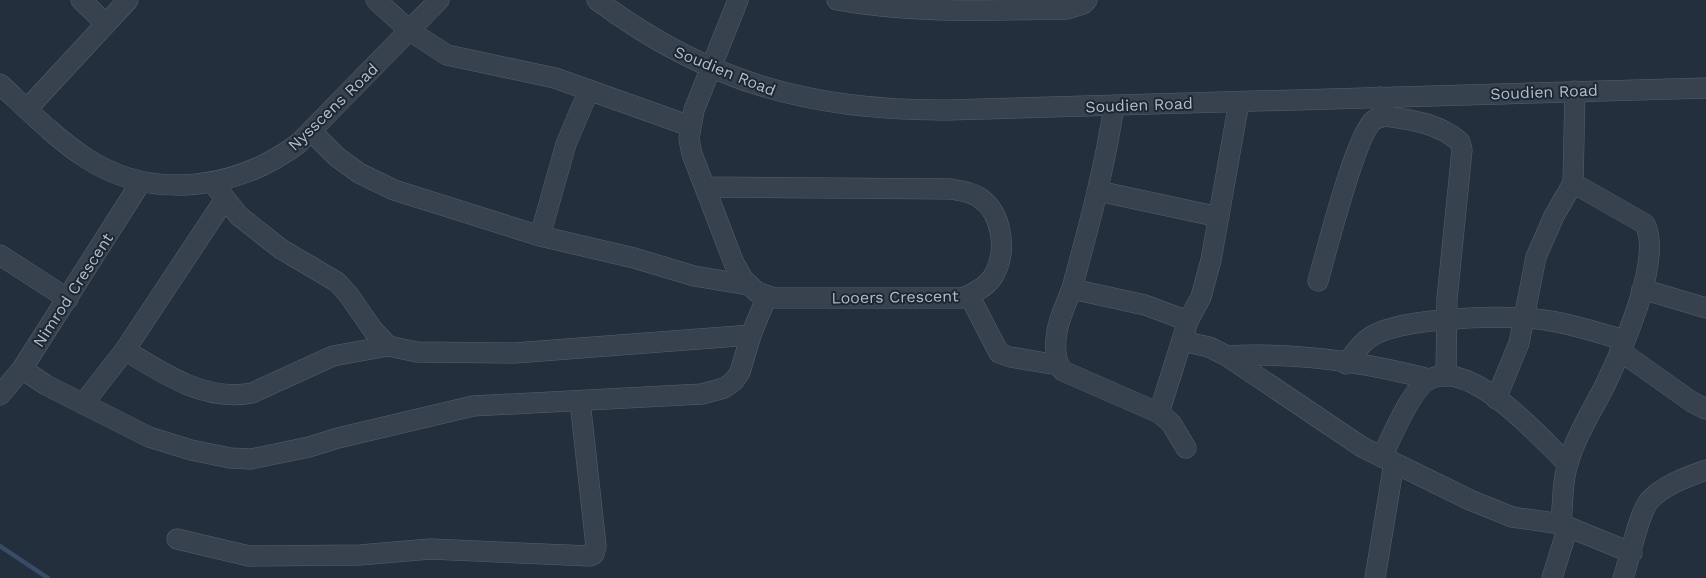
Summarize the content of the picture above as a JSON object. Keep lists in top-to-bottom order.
{
  "streets": {
    "street": [
      "Soudien Road",
      "Nysscens Road",
      "Nimrod Crescent",
      "Looers Crescent"
    ]
  },
  "crossings": [
    ["Soudien Road", "Looers Crescent"],
    ["Nysscens Road", "Nimrod Crescent"]
  ]
}
